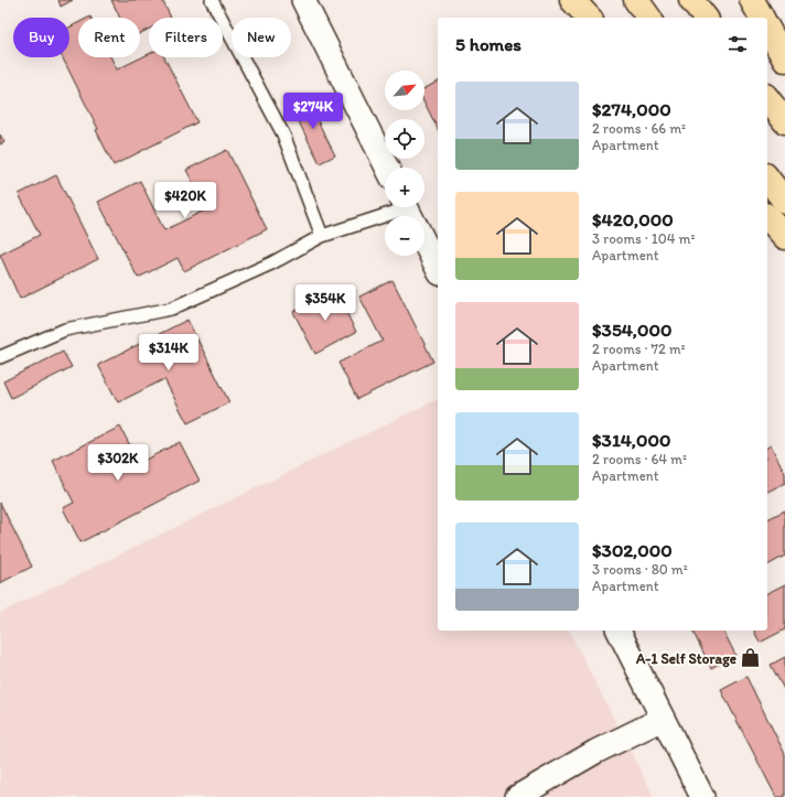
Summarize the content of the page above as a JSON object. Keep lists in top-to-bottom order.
{
  "places": {
    "shop": ["A-1 Self Storage"]
  },
  "north": "top right",
  "page": {
    "chip": [
      "Buy",
      "Rent",
      "Filters",
      "New"
    ],
    "heading": "5 homes",
    "map_buttons": ["+", "−"],
    "list": [
      {
        "name": "$274,000",
        "note": "2 rooms · 66 m² · Apartment"
      },
      {
        "name": "$420,000",
        "note": "3 rooms · 104 m² · Apartment"
      },
      {
        "name": "$354,000",
        "note": "2 rooms · 72 m² · Apartment"
      },
      {
        "name": "$314,000",
        "note": "2 rooms · 64 m² · Apartment"
      },
      {
        "name": "$302,000",
        "note": "3 rooms · 80 m² · Apartment"
      }
    ],
    "price": [
      "$274K",
      "$420K",
      "$354K",
      "$314K",
      "$302K"
    ]
  }
}
